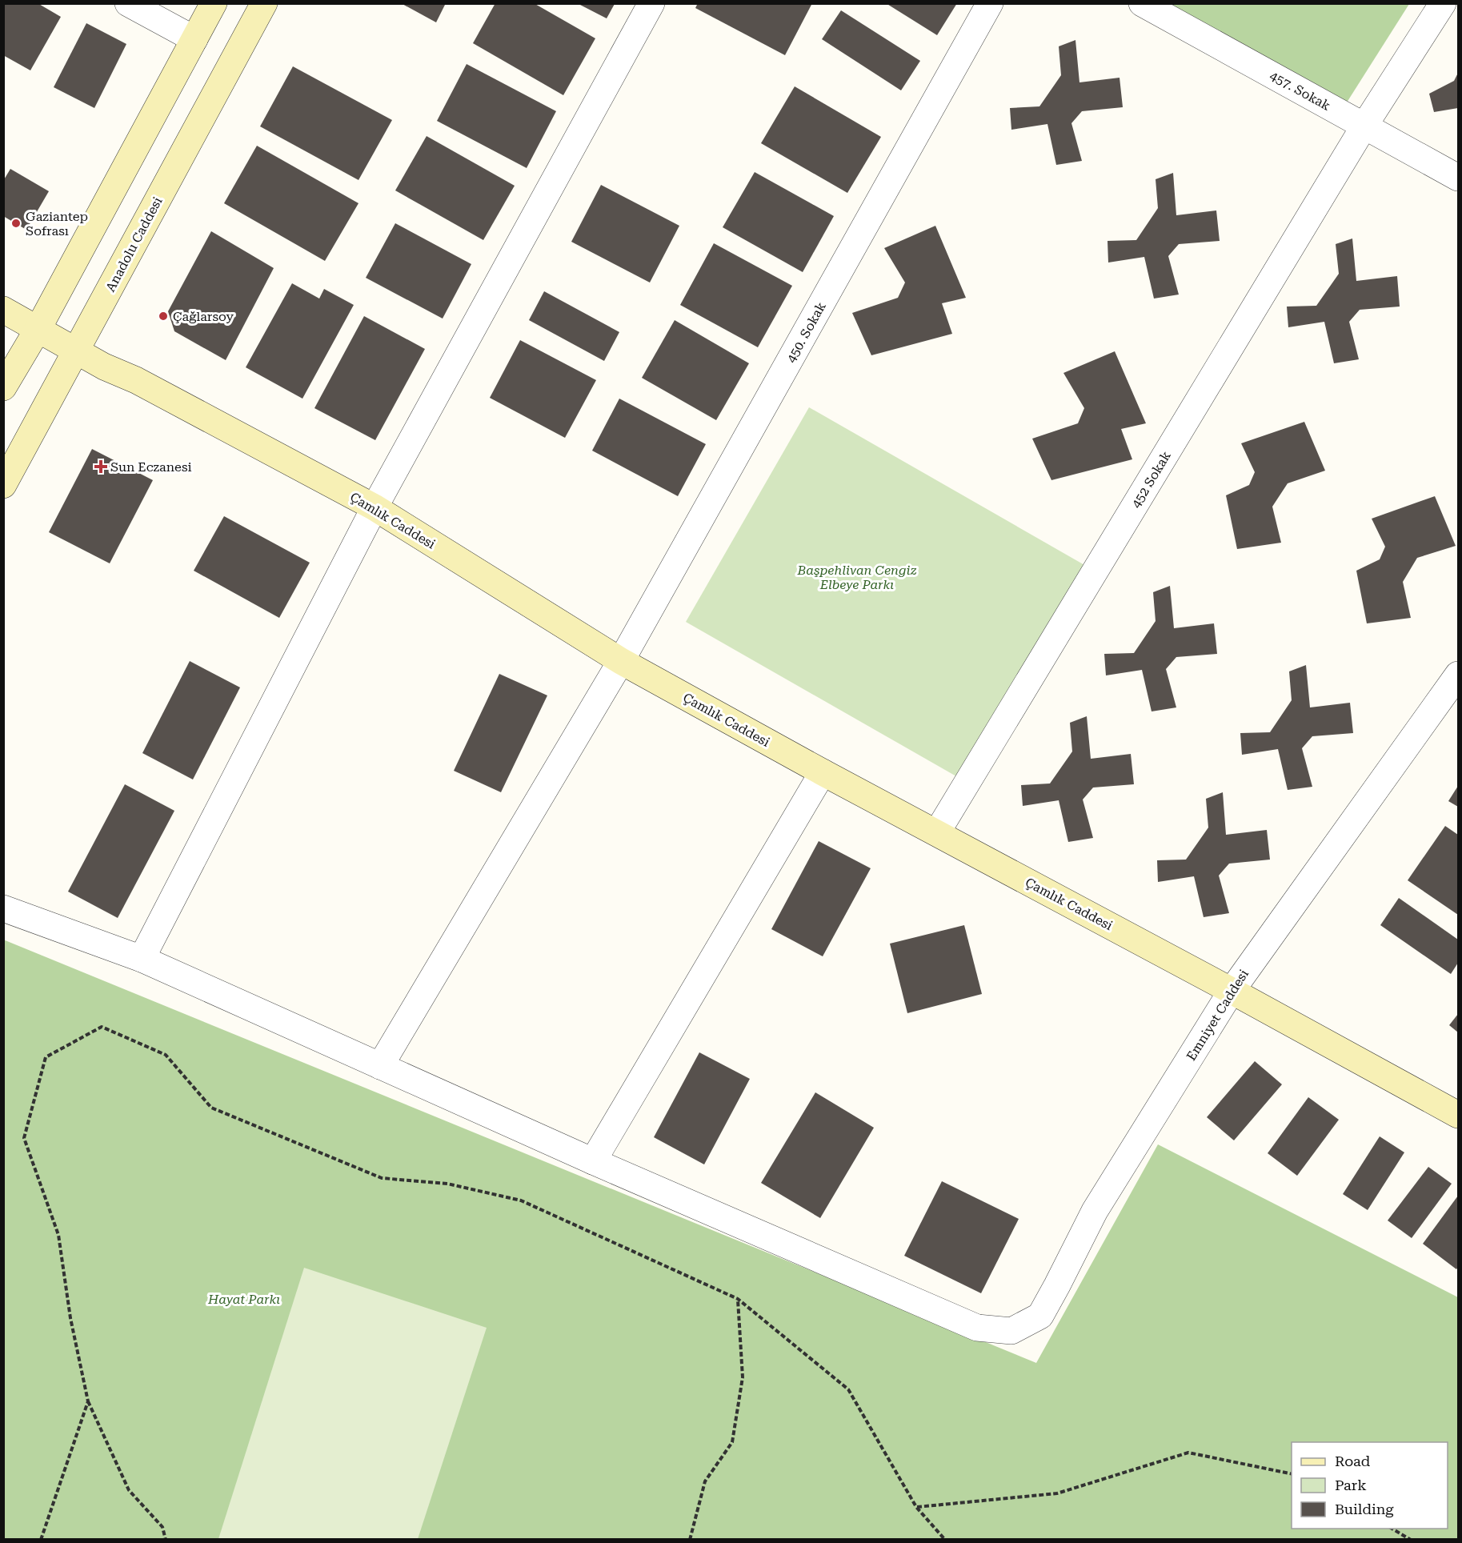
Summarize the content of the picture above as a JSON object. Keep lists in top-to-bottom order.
{
  "streets": {
    "street": [
      "457. Sokak",
      "Anadolu Caddesi",
      "450. Sokak",
      "452 Sokak",
      "Çamlık Caddesi",
      "Emniyet Caddesi"
    ]
  },
  "crossings": [
    ["457. Sokak", "452 Sokak"],
    ["Anadolu Caddesi", "Çamlık Caddesi"],
    ["450. Sokak", "Çamlık Caddesi"],
    ["450. Sokak", "Emniyet Caddesi"],
    ["452 Sokak", "Çamlık Caddesi"],
    ["Çamlık Caddesi", "Emniyet Caddesi"]
  ],
  "parks": ["Başpehlivan Cengiz Elbeye Parkı", "Hayat Parkı"],
  "places": {
    "other": ["Gaziantep Sofrası", "Çağlarsoy"],
    "health": ["Sun Eczanesi"]
  },
  "legend": ["Road", "Park", "Building"]
}
